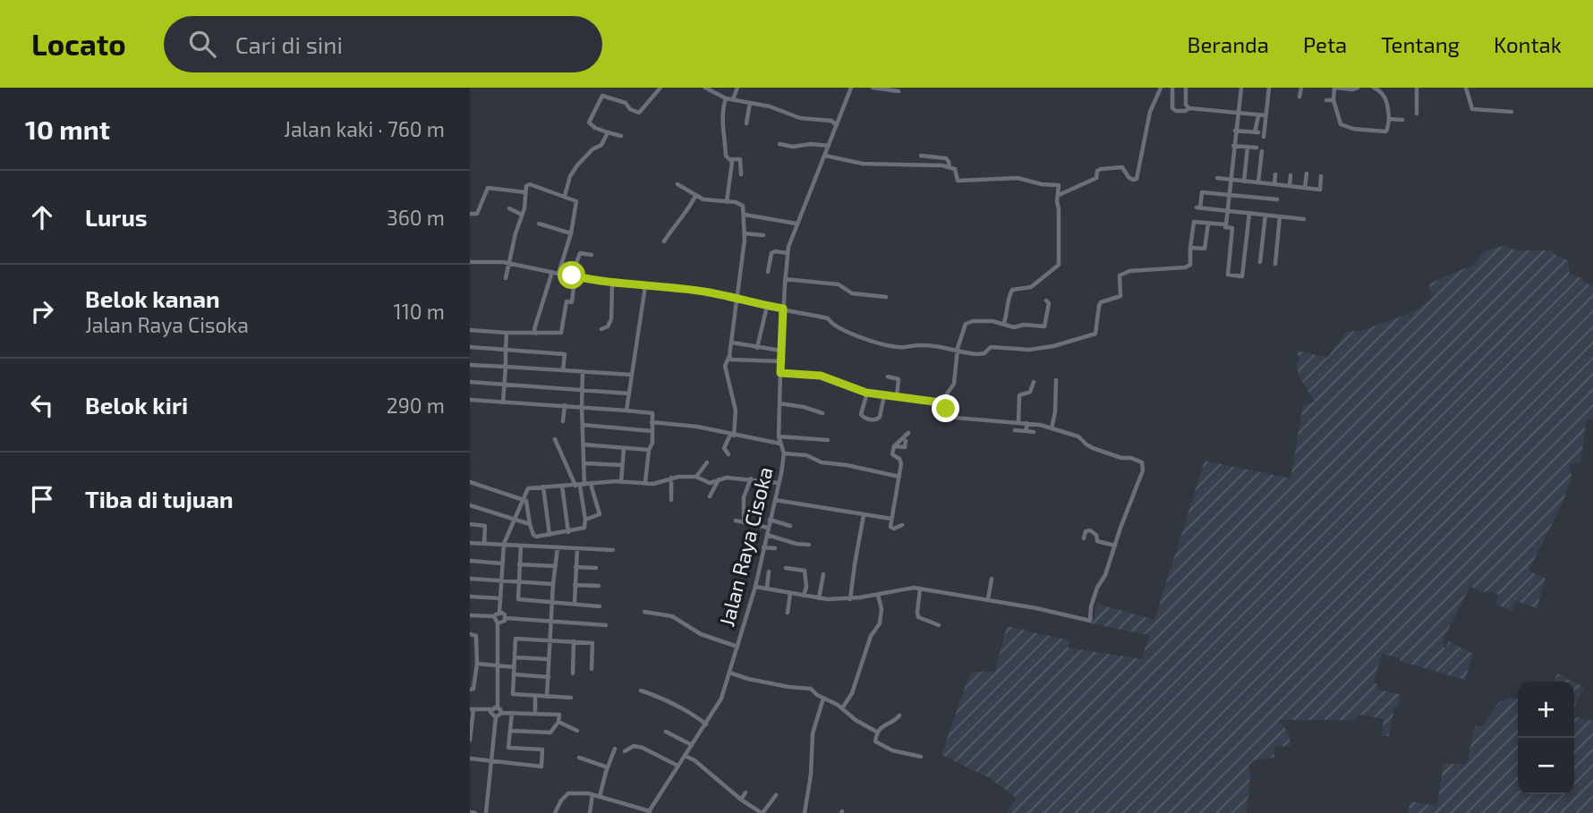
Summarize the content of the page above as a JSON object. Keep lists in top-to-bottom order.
{
  "streets": {
    "street": ["Jalan Raya Cisoka"]
  },
  "page": {
    "header": "Locato",
    "search": "Cari di sini",
    "nav": [
      "Beranda",
      "Peta",
      "Tentang",
      "Kontak"
    ],
    "heading": ["10 mnt", "Jalan kaki · 760 m"],
    "list": [
      ["Lurus", "360 m"],
      ["Belok kanan", "Jalan Raya Cisoka", "110 m"],
      ["Belok kiri", "290 m"],
      "Tiba di tujuan"
    ],
    "map_buttons": ["+", "−"]
  }
}
